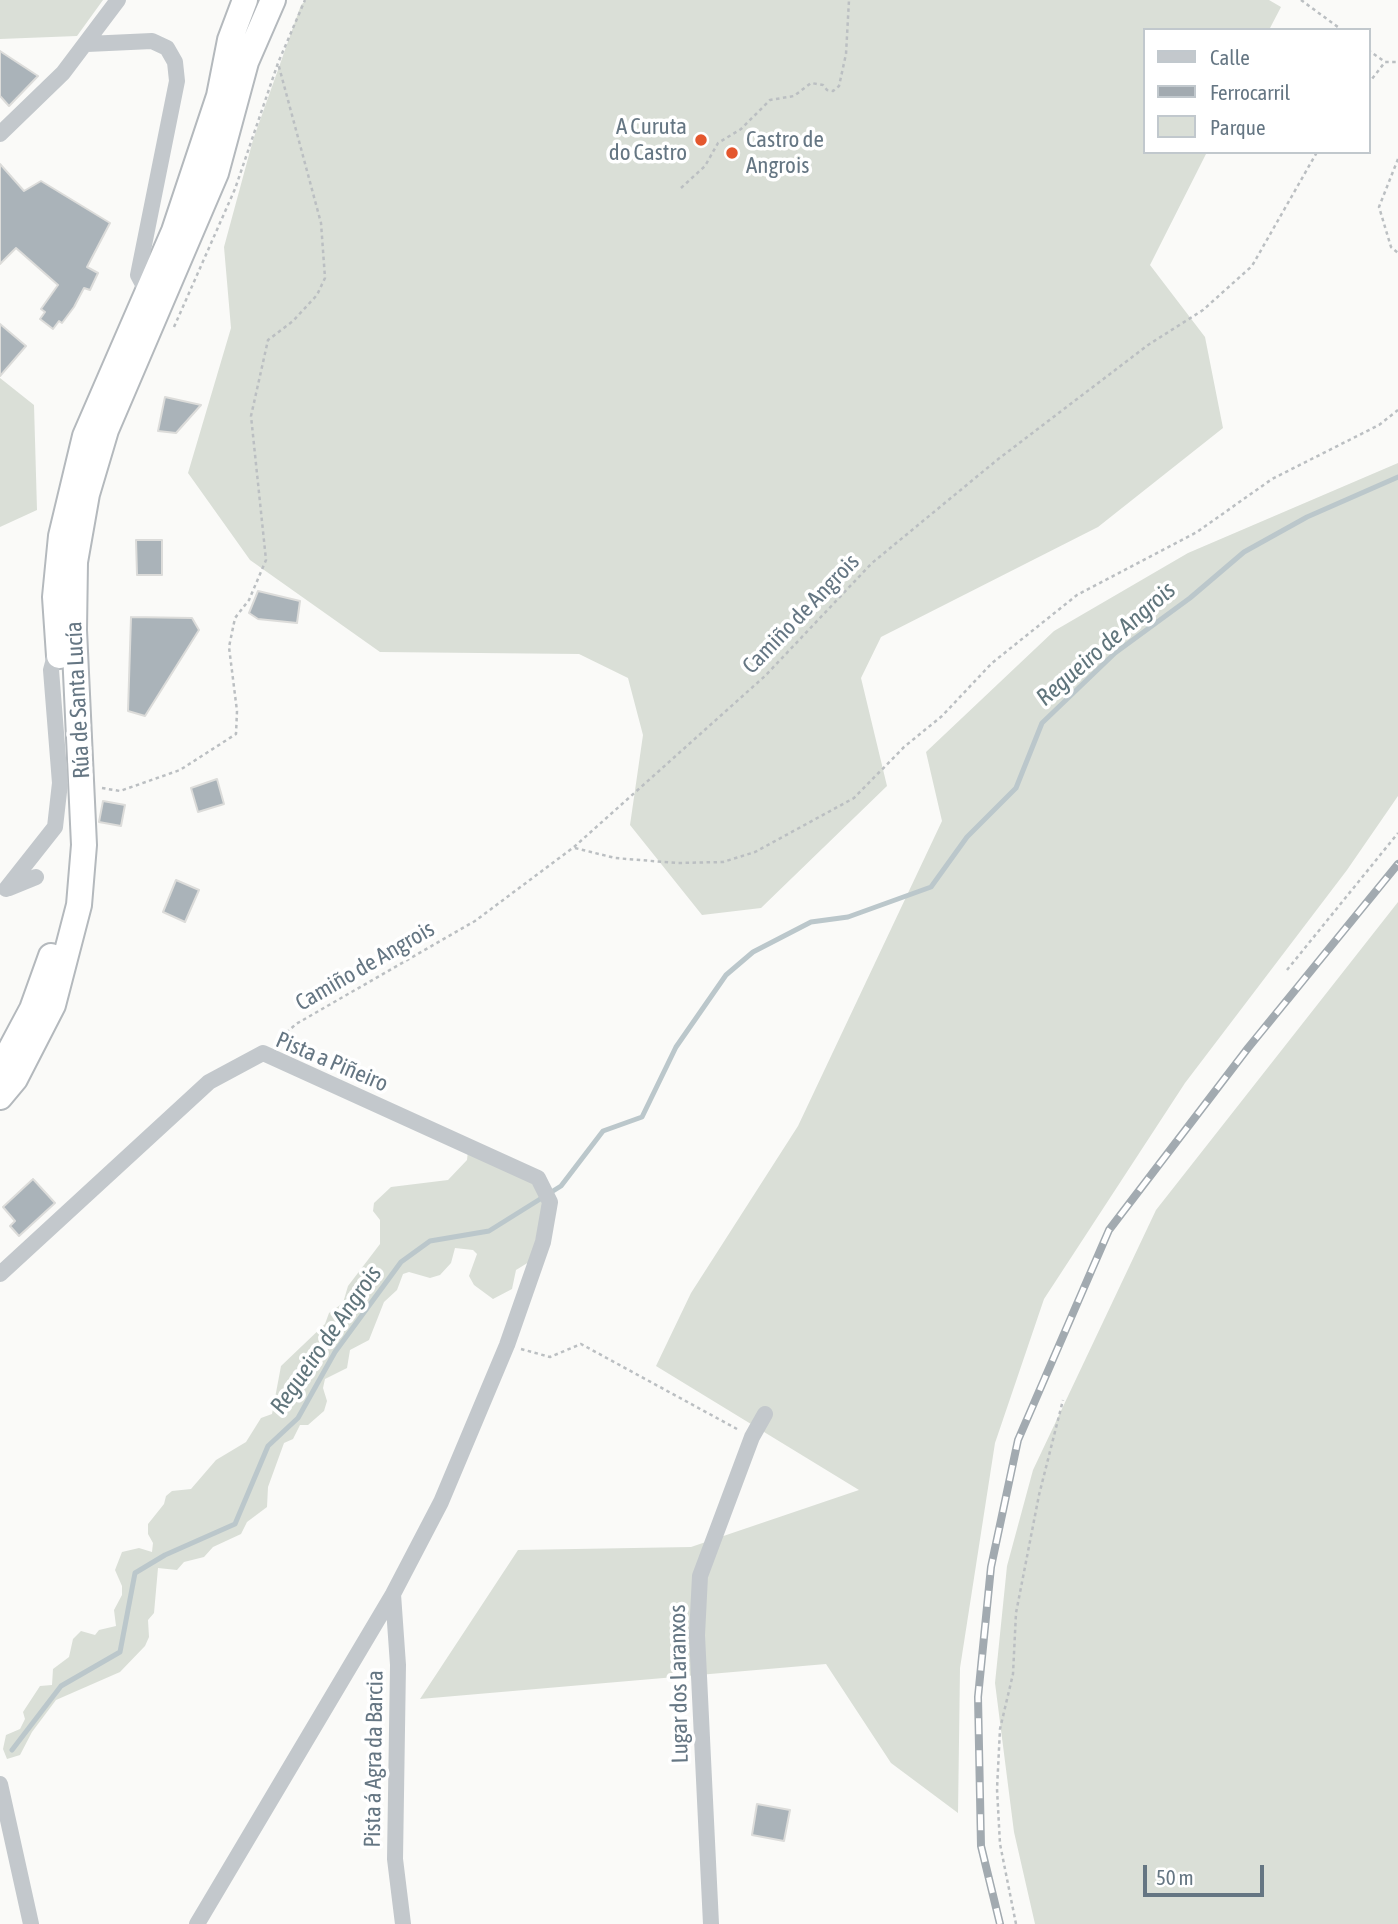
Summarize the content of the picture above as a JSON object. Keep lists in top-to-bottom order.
{
  "streets": {
    "highway": ["Rúa de Santa Lucía"],
    "street": ["Pista a Piñeiro", "Lugar dos Laranxos", "Pista á Agra da Barcia"],
    "path": ["Camiño de Angrois"]
  },
  "crossings": [
    ["Camiño de Angrois", "Pista a Piñeiro"]
  ],
  "water": ["Regueiro de Angrois"],
  "places": ["A Curuta do Castro", "Castro de Angrois"],
  "legend": ["Calle", "Ferrocarril", "Parque"],
  "scale_bar": "50 m"
}
